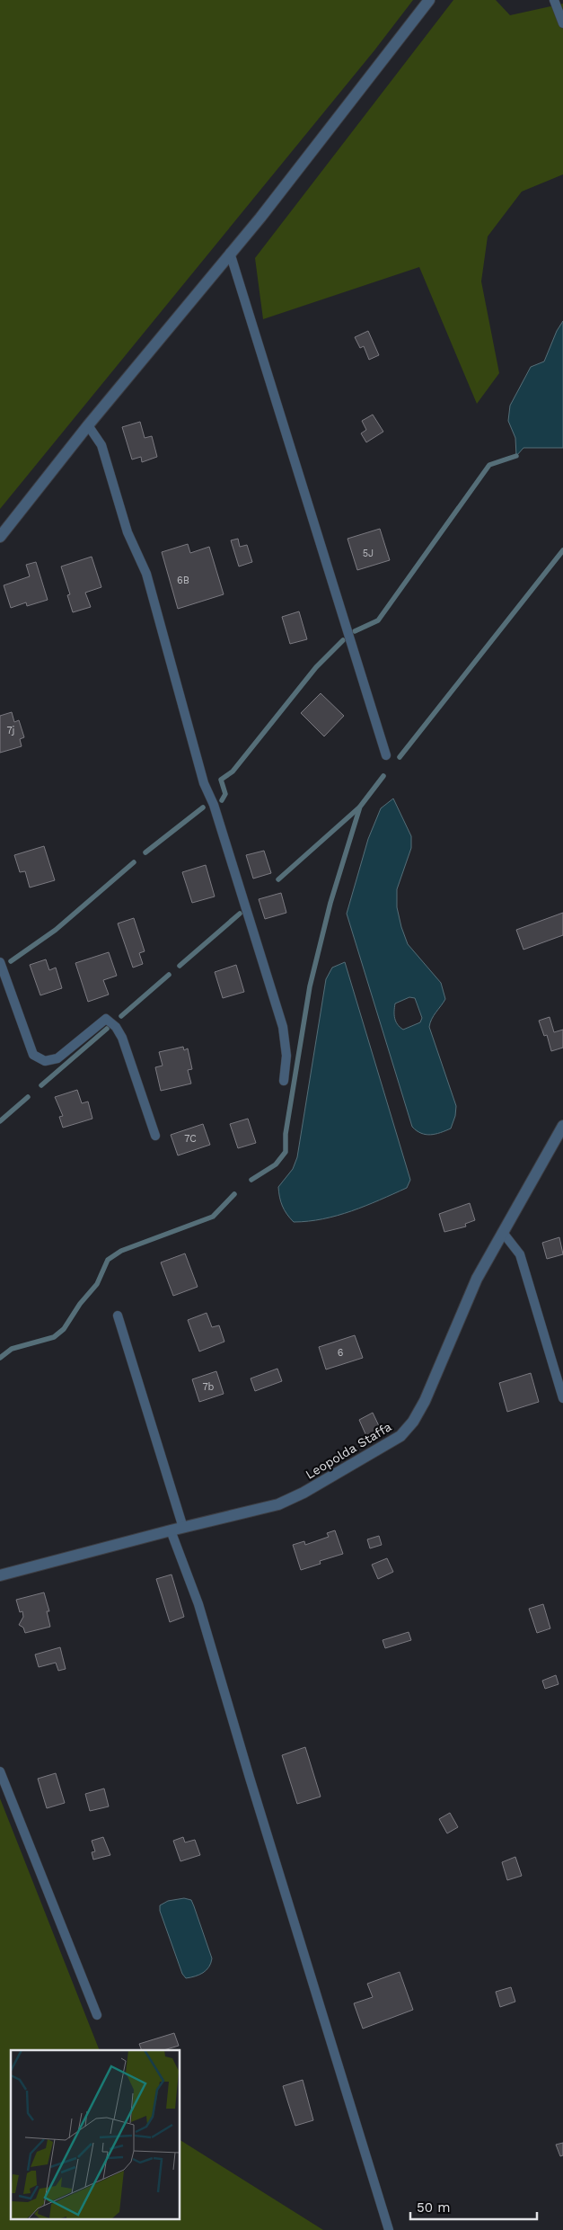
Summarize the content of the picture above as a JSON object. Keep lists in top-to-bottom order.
{
  "streets": {
    "street": ["Leopolda Staffa"]
  },
  "house_numbers": [
    "5J",
    "6B",
    "7j",
    "7C",
    "6",
    "7b"
  ],
  "scale_bar": "50 m"
}
